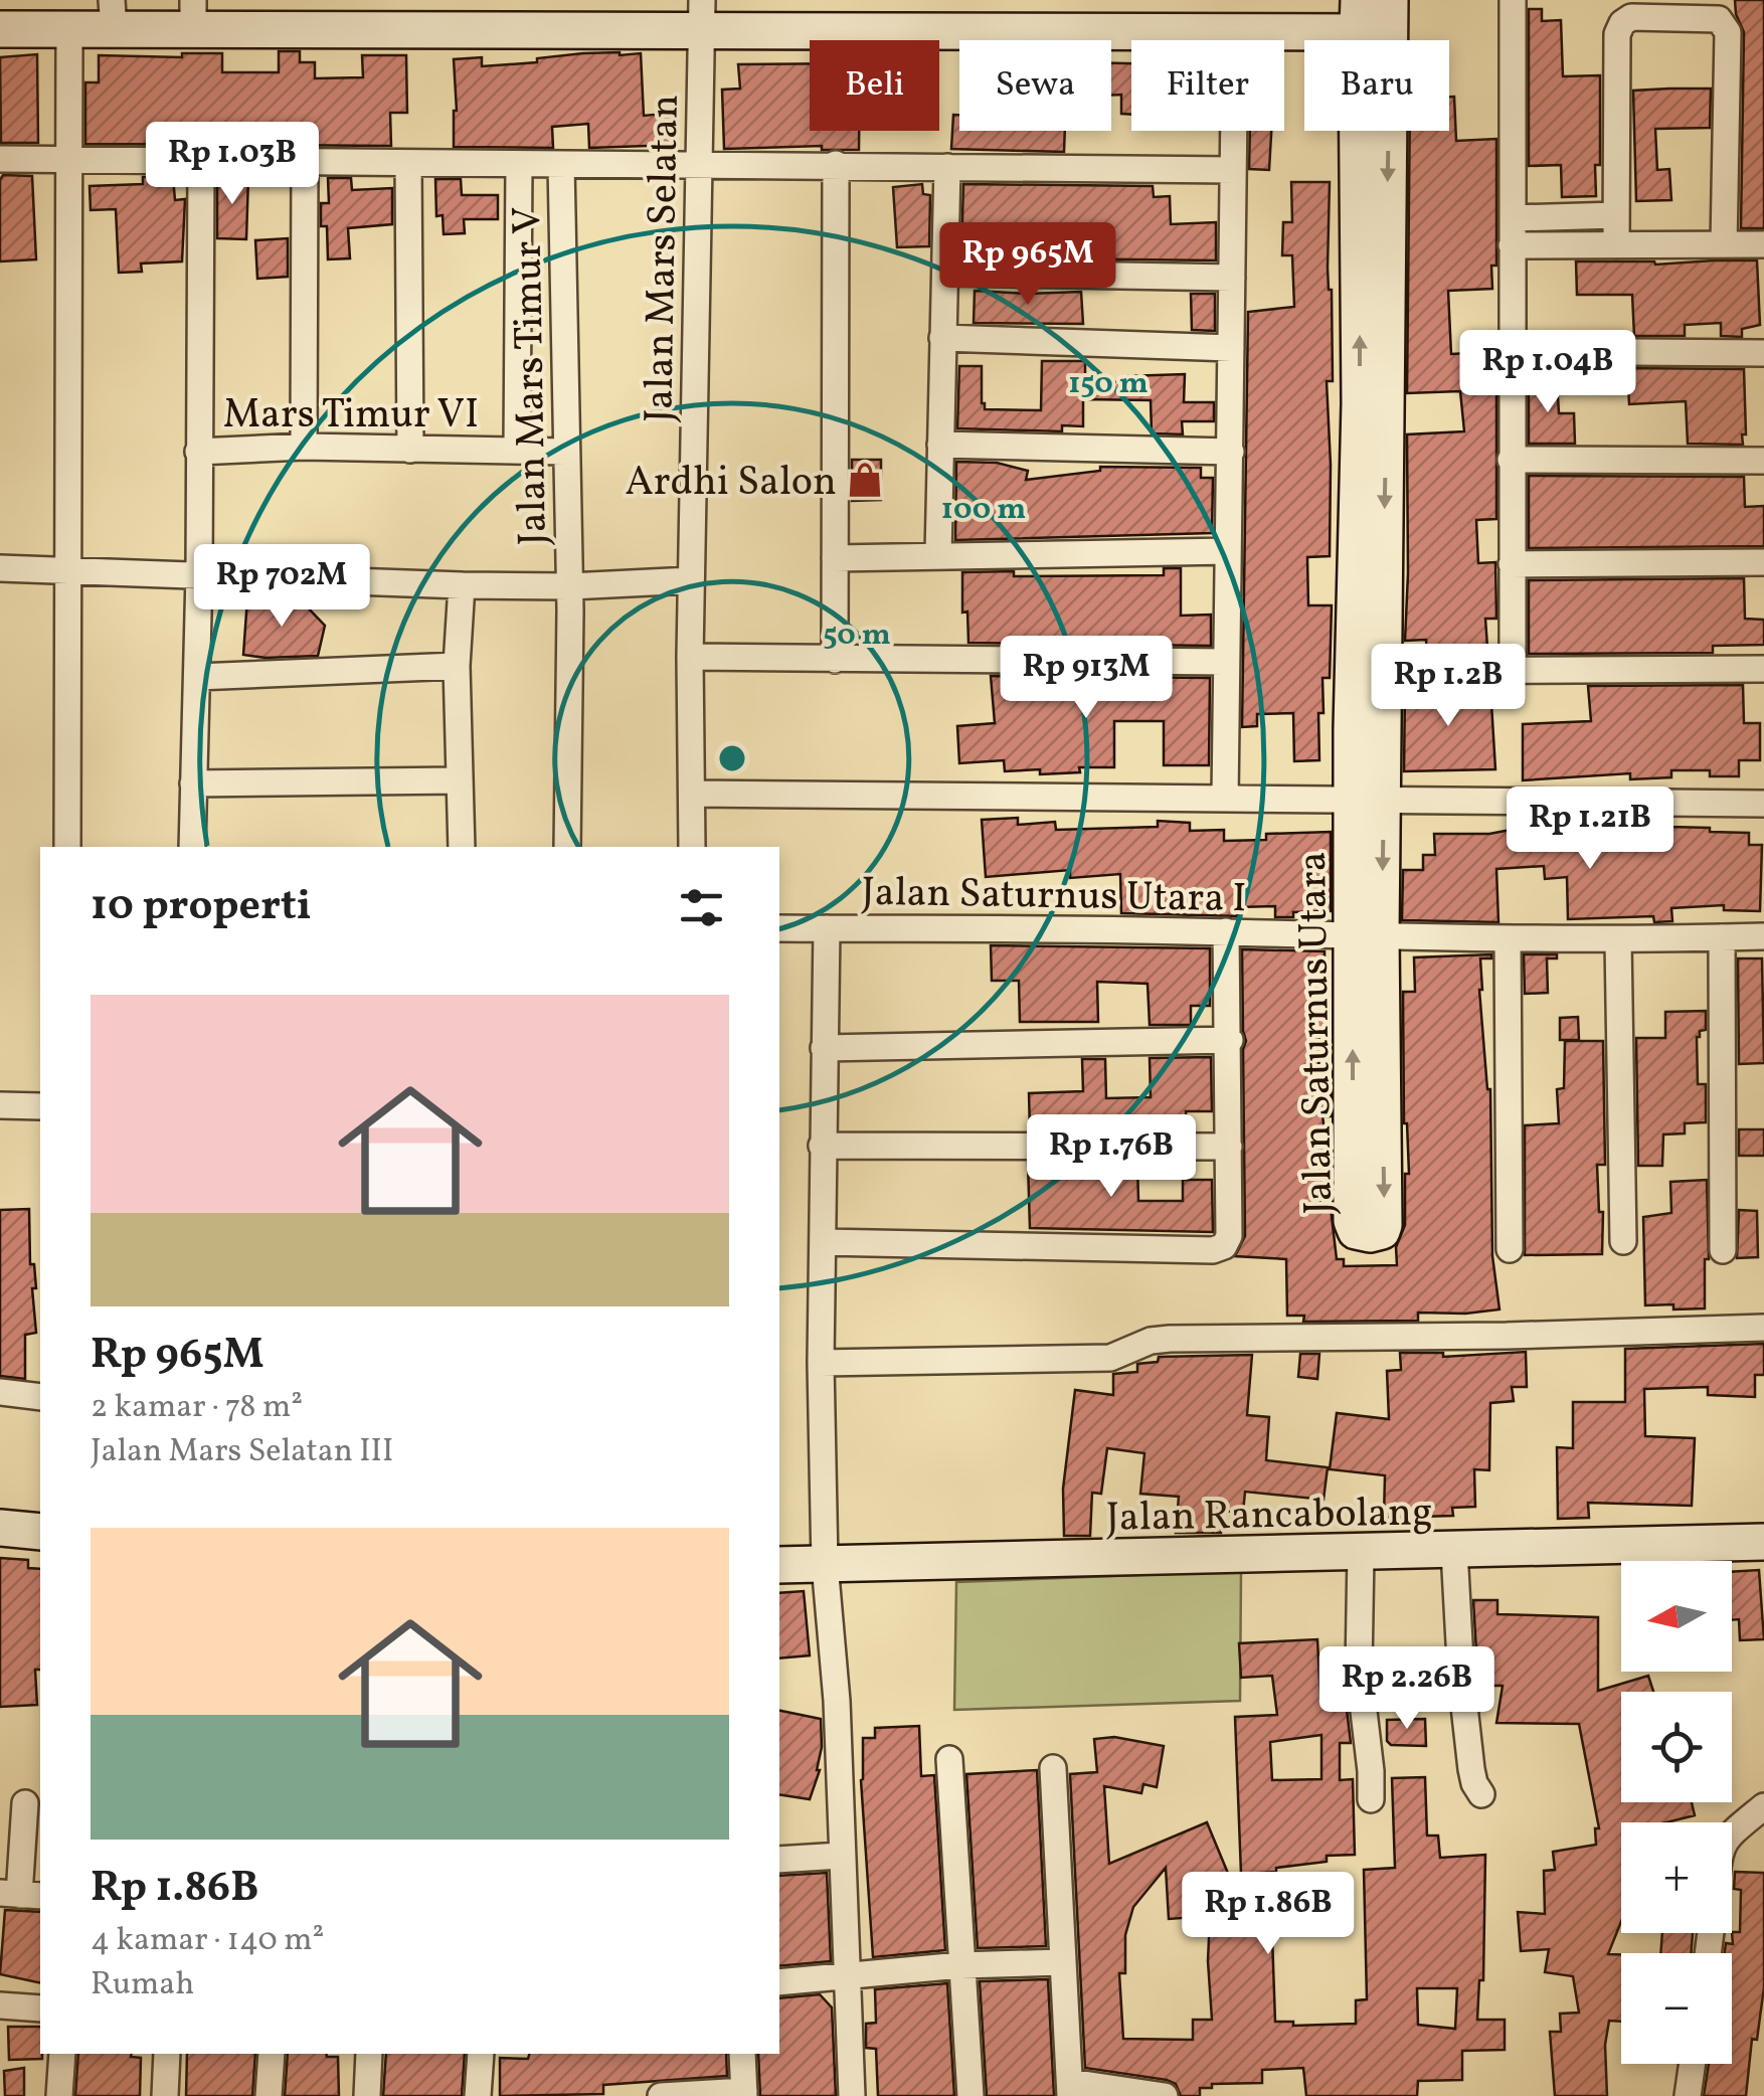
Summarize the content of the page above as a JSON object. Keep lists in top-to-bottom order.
{
  "streets": {
    "street": [
      "Jalan Mars Selatan",
      "Jalan Mars Timur V",
      "Mars Timur VI",
      "Jalan Saturnus Utara I",
      "Jalan Saturnus Utara",
      "Jalan Rancabolang"
    ]
  },
  "crossings": [
    ["Jalan Mars Timur V", "Mars Timur VI"],
    ["Jalan Saturnus Utara I", "Jalan Saturnus Utara"]
  ],
  "places": {
    "shop": ["Ardhi Salon"]
  },
  "north": "left",
  "page": {
    "chip": [
      "Beli",
      "Sewa",
      "Filter",
      "Baru"
    ],
    "price": [
      "Rp 1.03B",
      "Rp 965M",
      "Rp 1.04B",
      "Rp 702M",
      "Rp 913M",
      "Rp 1.2B",
      "Rp 1.21B",
      "Rp 1.76B",
      "Rp 2.26B",
      "Rp 1.86B"
    ],
    "heading": "10 properti",
    "list": [
      {
        "name": "Rp 965M",
        "note": "2 kamar · 78 m² · Jalan Mars Selatan III"
      },
      {
        "name": "Rp 1.86B",
        "note": "4 kamar · 140 m² · Rumah"
      }
    ],
    "map_buttons": ["+", "−"]
  },
  "rings": ["150 m", "100 m", "50 m"]
}
